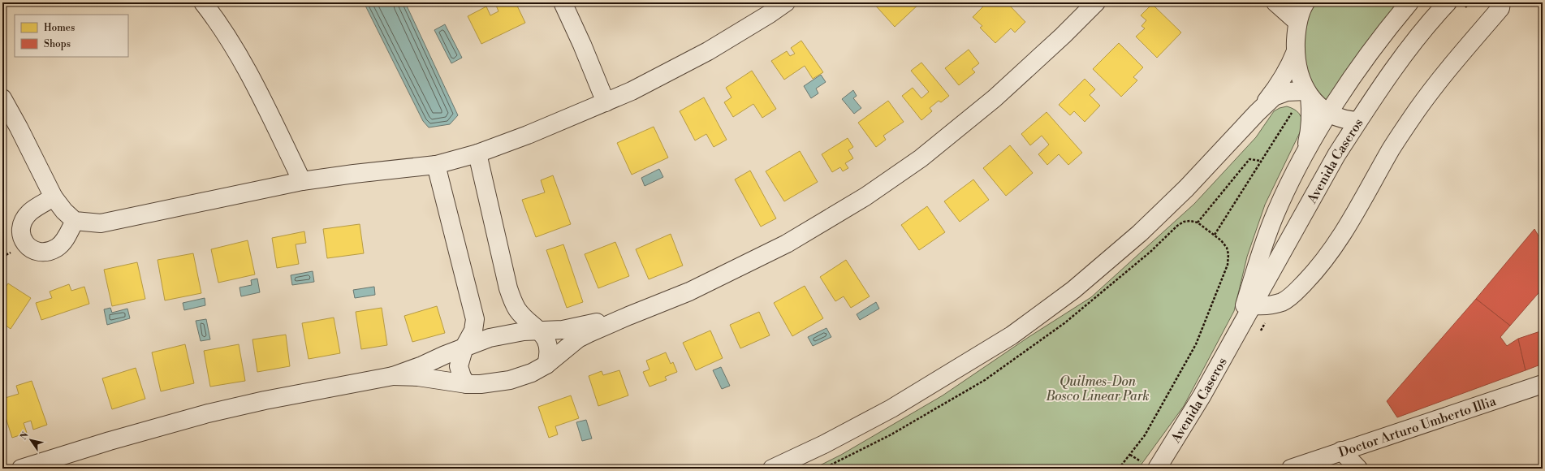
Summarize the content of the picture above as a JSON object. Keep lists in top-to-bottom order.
{
  "streets": {
    "street": ["Avenida Caseros", "Doctor Arturo Umberto Illia"]
  },
  "parks": ["Quilmes-Don Bosco Linear Park"],
  "legend": ["Homes", "Shops"],
  "north": "top left"
}
